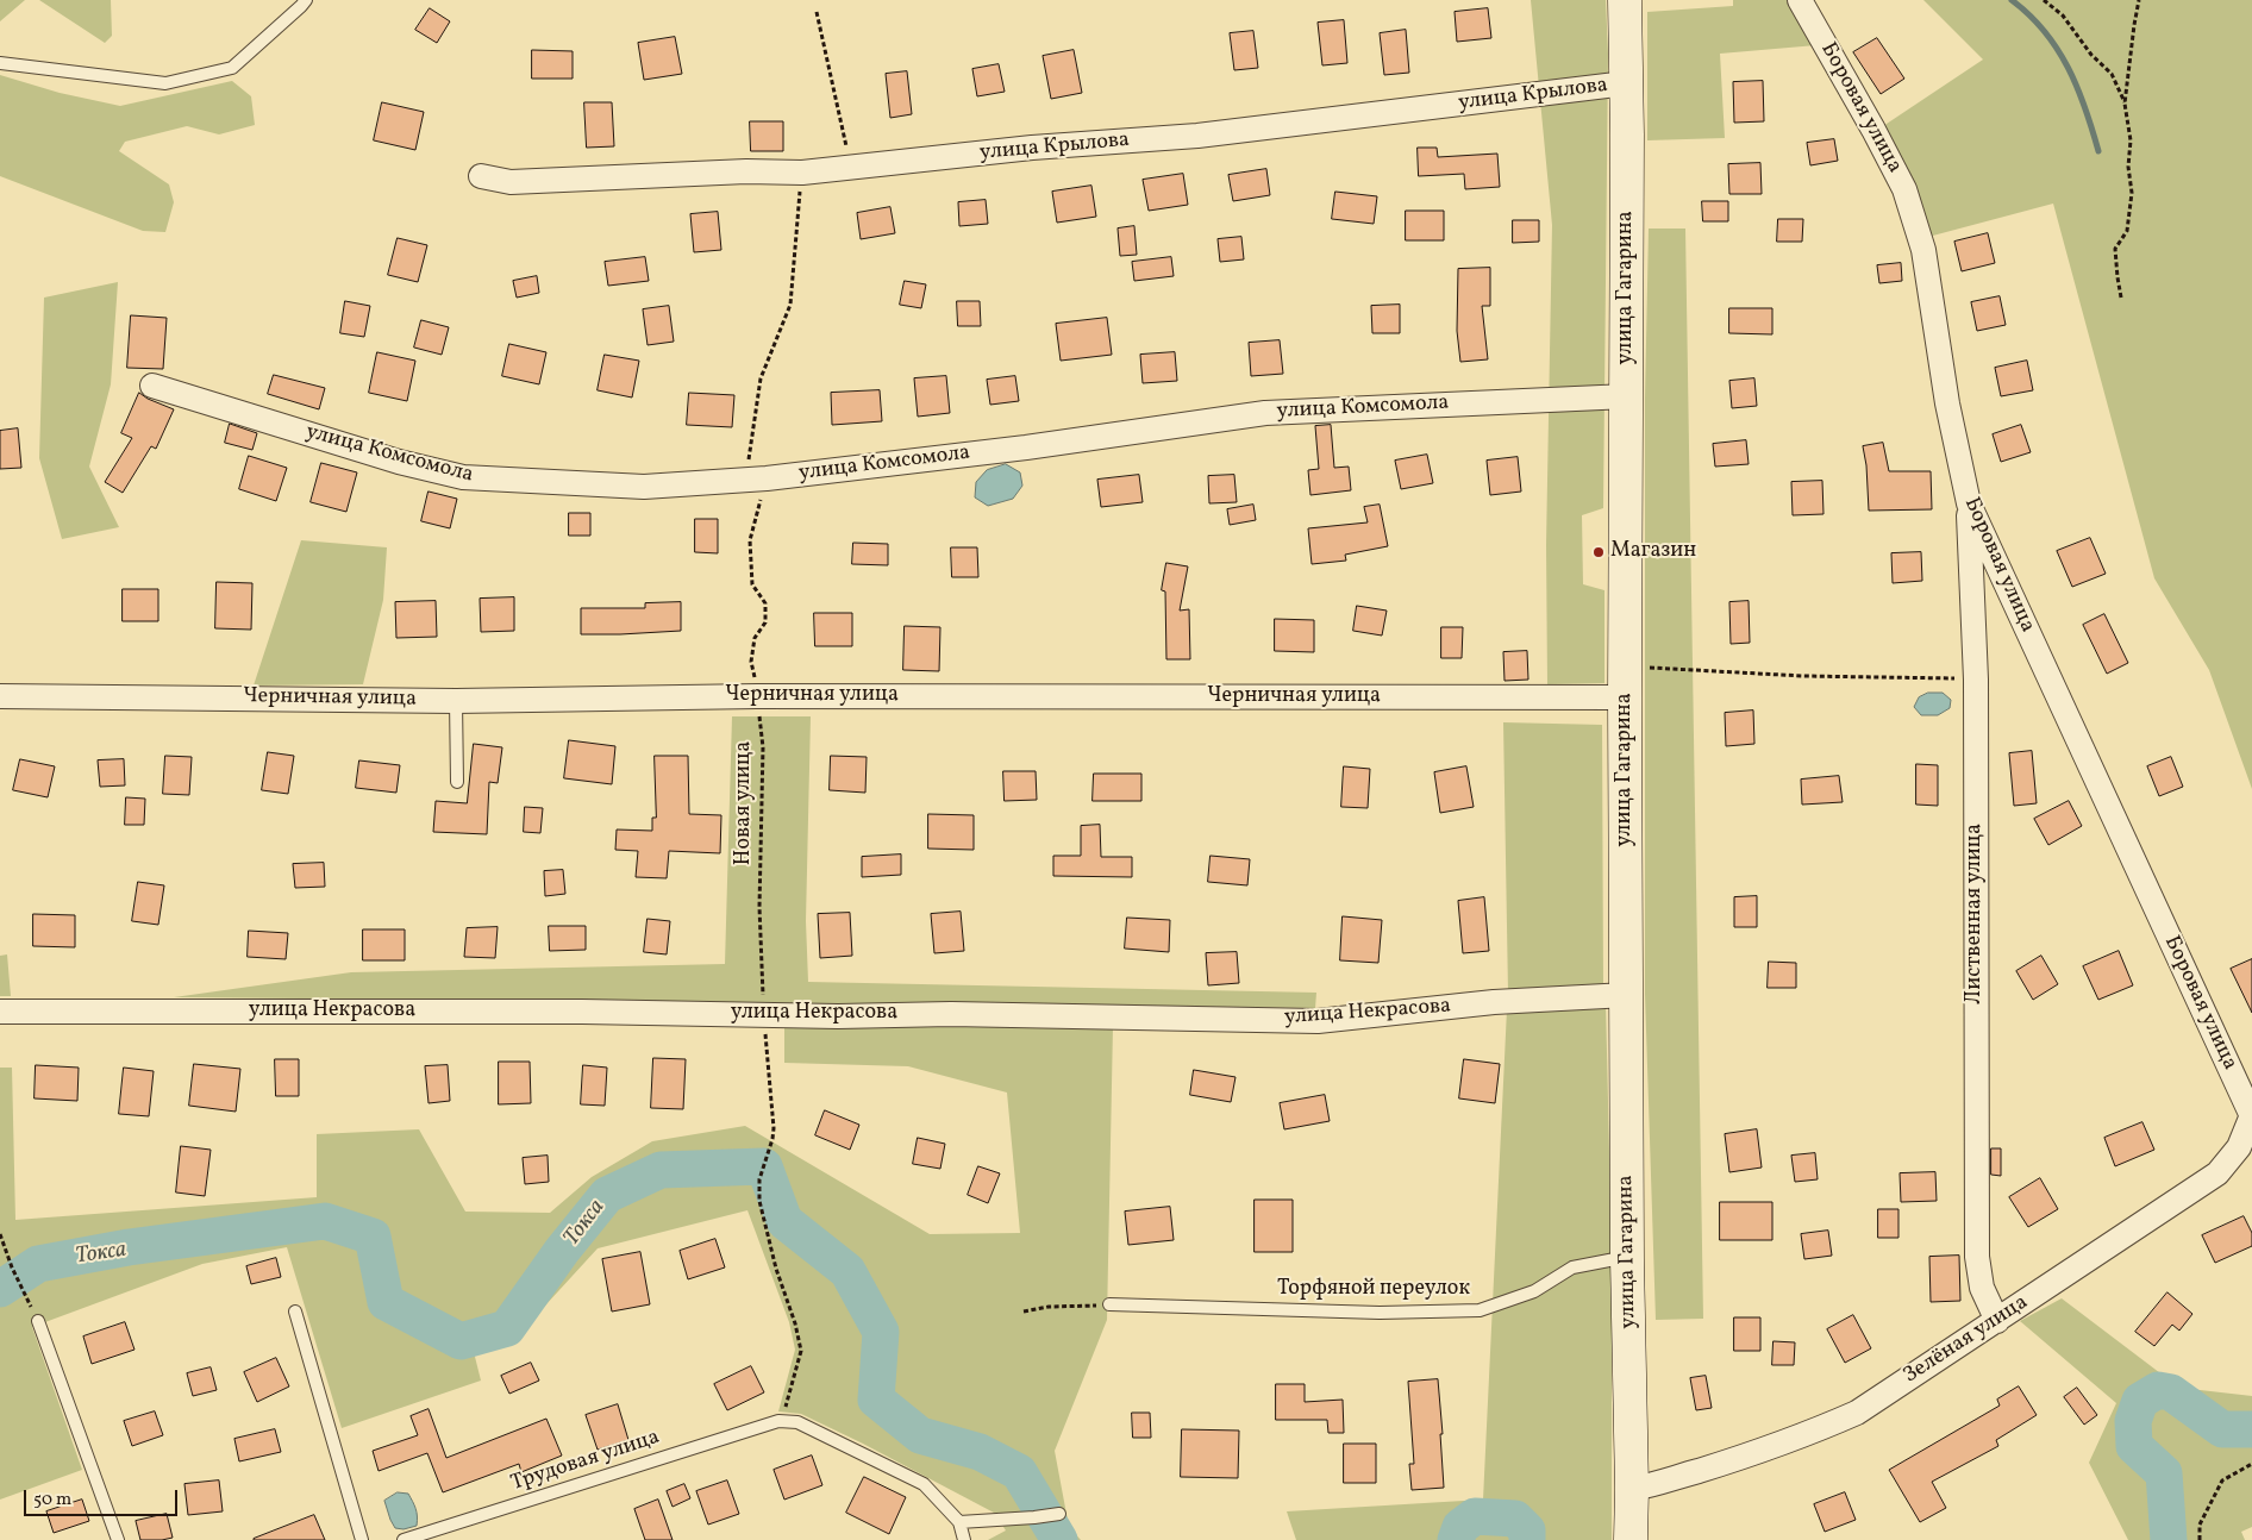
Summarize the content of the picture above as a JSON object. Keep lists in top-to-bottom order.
{
  "streets": {
    "main road": ["улица Гагарина"],
    "street": [
      "улица Крылова",
      "Боровая улица",
      "улица Комсомола",
      "Черничная улица",
      "Лиственная улица",
      "улица Некрасова",
      "Зелёная улица"
    ],
    "lane": ["Торфяной переулок", "Трудовая улица"],
    "path": ["Новая улица"]
  },
  "crossings": [
    ["улица Крылова", "улица Гагарина"],
    ["улица Крылова", "Новая улица"],
    ["Боровая улица", "Лиственная улица"],
    ["Боровая улица", "Зелёная улица"],
    ["улица Гагарина", "улица Комсомола"],
    ["улица Гагарина", "Черничная улица"],
    ["улица Гагарина", "улица Некрасова"],
    ["улица Гагарина", "Торфяной переулок"],
    ["улица Гагарина", "Зелёная улица"],
    ["улица Комсомола", "Новая улица"],
    ["Черничная улица", "Новая улица"],
    ["Новая улица", "улица Некрасова"],
    ["Новая улица", "Трудовая улица"],
    ["Лиственная улица", "Зелёная улица"]
  ],
  "water": ["Токса"],
  "places": ["Магазин"],
  "scale_bar": "50 m"
}
